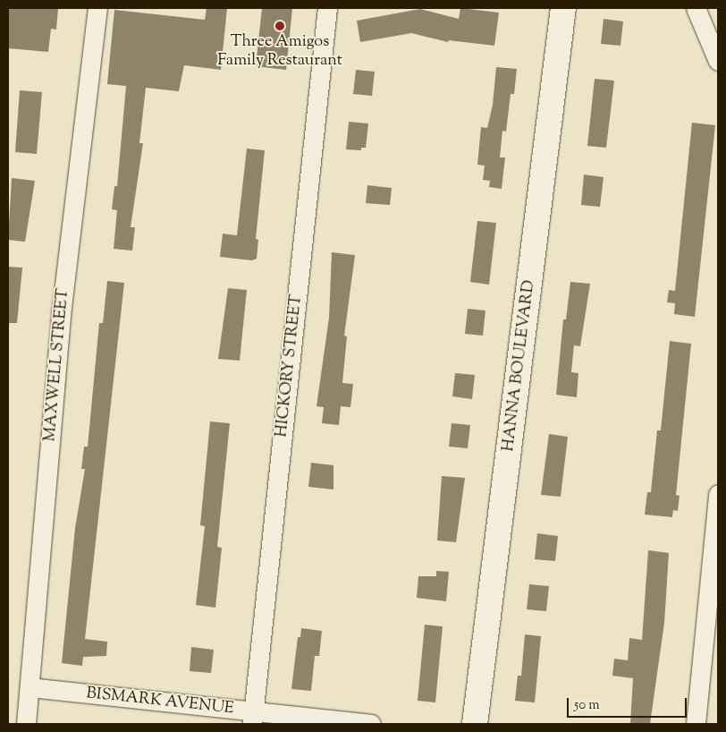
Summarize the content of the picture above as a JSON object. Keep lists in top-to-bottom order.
{
  "streets": {
    "street": [
      "MAXWELL STREET",
      "HICKORY STREET",
      "HANNA BOULEVARD",
      "BISMARK AVENUE"
    ]
  },
  "crossings": [
    ["MAXWELL STREET", "BISMARK AVENUE"],
    ["HICKORY STREET", "BISMARK AVENUE"]
  ],
  "places": ["Three Amigos Family Restaurant"],
  "scale_bar": "50 m"
}
